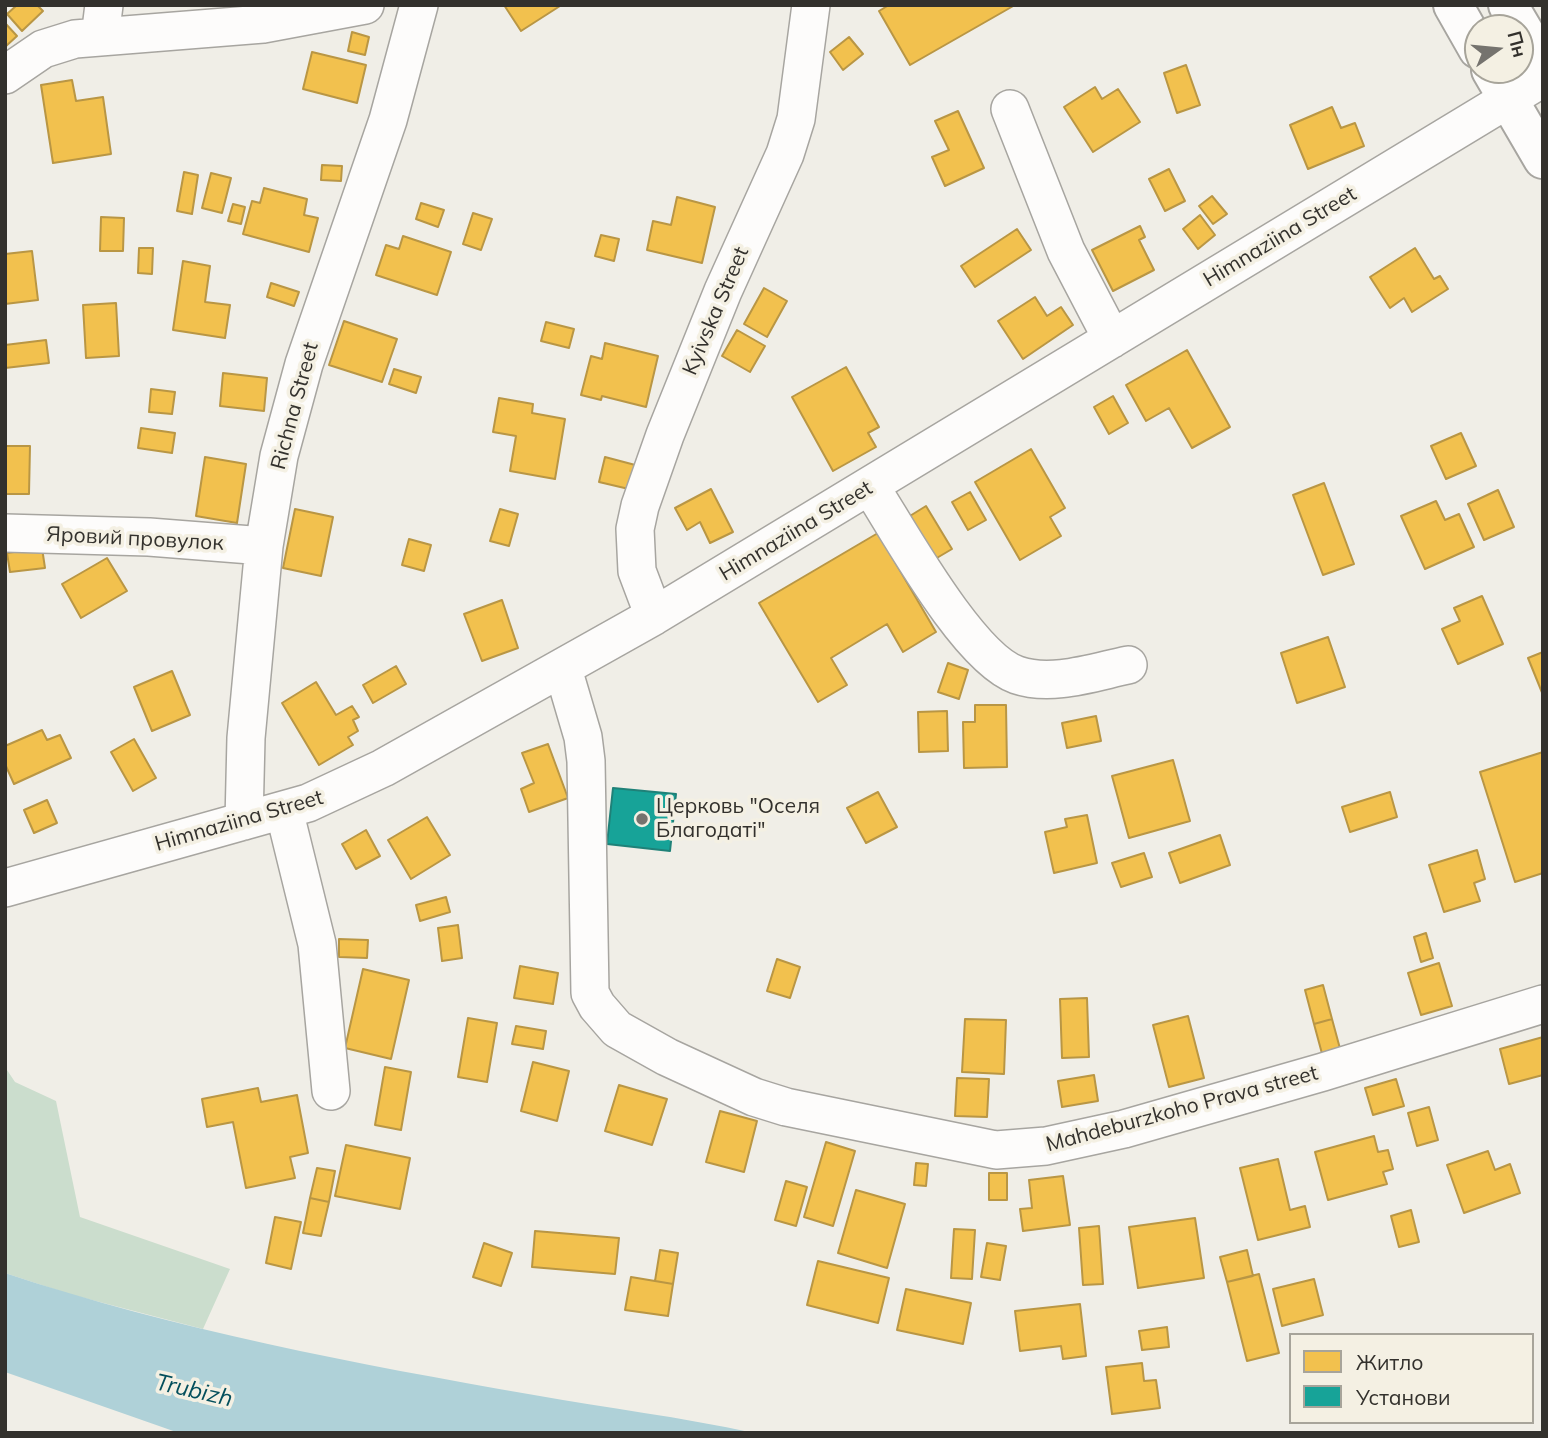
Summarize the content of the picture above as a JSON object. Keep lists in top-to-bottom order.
{
  "streets": {
    "street": [
      "Himnaziina Street",
      "Kyivska Street",
      "Richna Street",
      "Яровий провулок",
      "Mahdeburzkoho Prava street"
    ]
  },
  "crossings": [
    ["Himnaziina Street", "Kyivska Street"],
    ["Himnaziina Street", "Richna Street"],
    ["Himnaziina Street", "Mahdeburzkoho Prava street"],
    ["Richna Street", "Яровий провулок"]
  ],
  "water": ["Trubizh"],
  "places": ["Церковь \"Оселя Благодаті\""],
  "legend": ["Житло", "Установи"],
  "north": "right"
}
